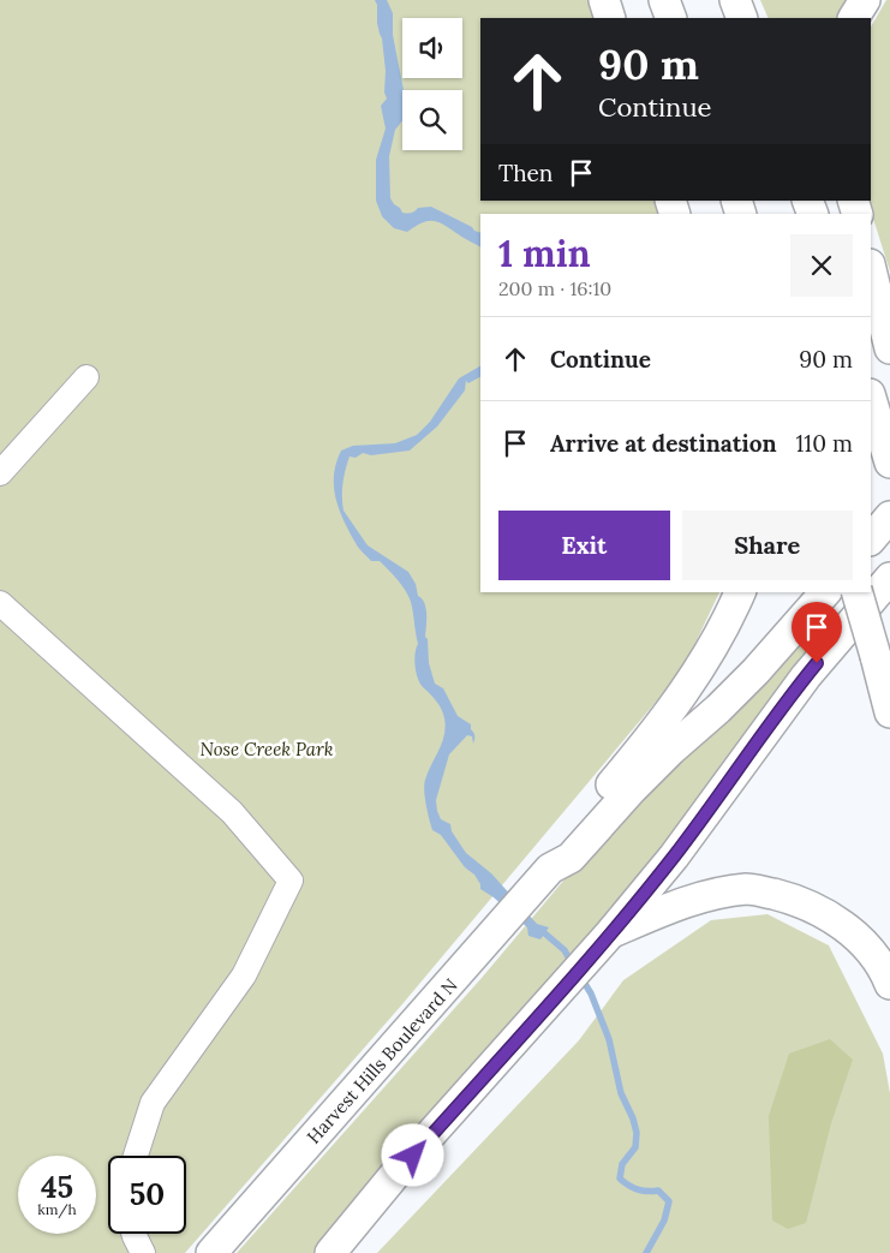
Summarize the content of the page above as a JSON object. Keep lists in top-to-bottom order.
{
  "streets": {
    "main road": ["Harvest Hills Boulevard N"]
  },
  "parks": ["Nose Creek Park"],
  "page": {
    "turn": ["90 m", "Continue"],
    "then": "Then",
    "heading": ["1 min", "200 m · 16:10"],
    "list": [
      {
        "name": "Continue",
        "value": "90 m"
      },
      {
        "name": "Arrive at destination",
        "value": "110 m"
      }
    ],
    "buttons": ["Exit", "Share"],
    "speed": "45 km/h",
    "limit": "50"
  }
}
